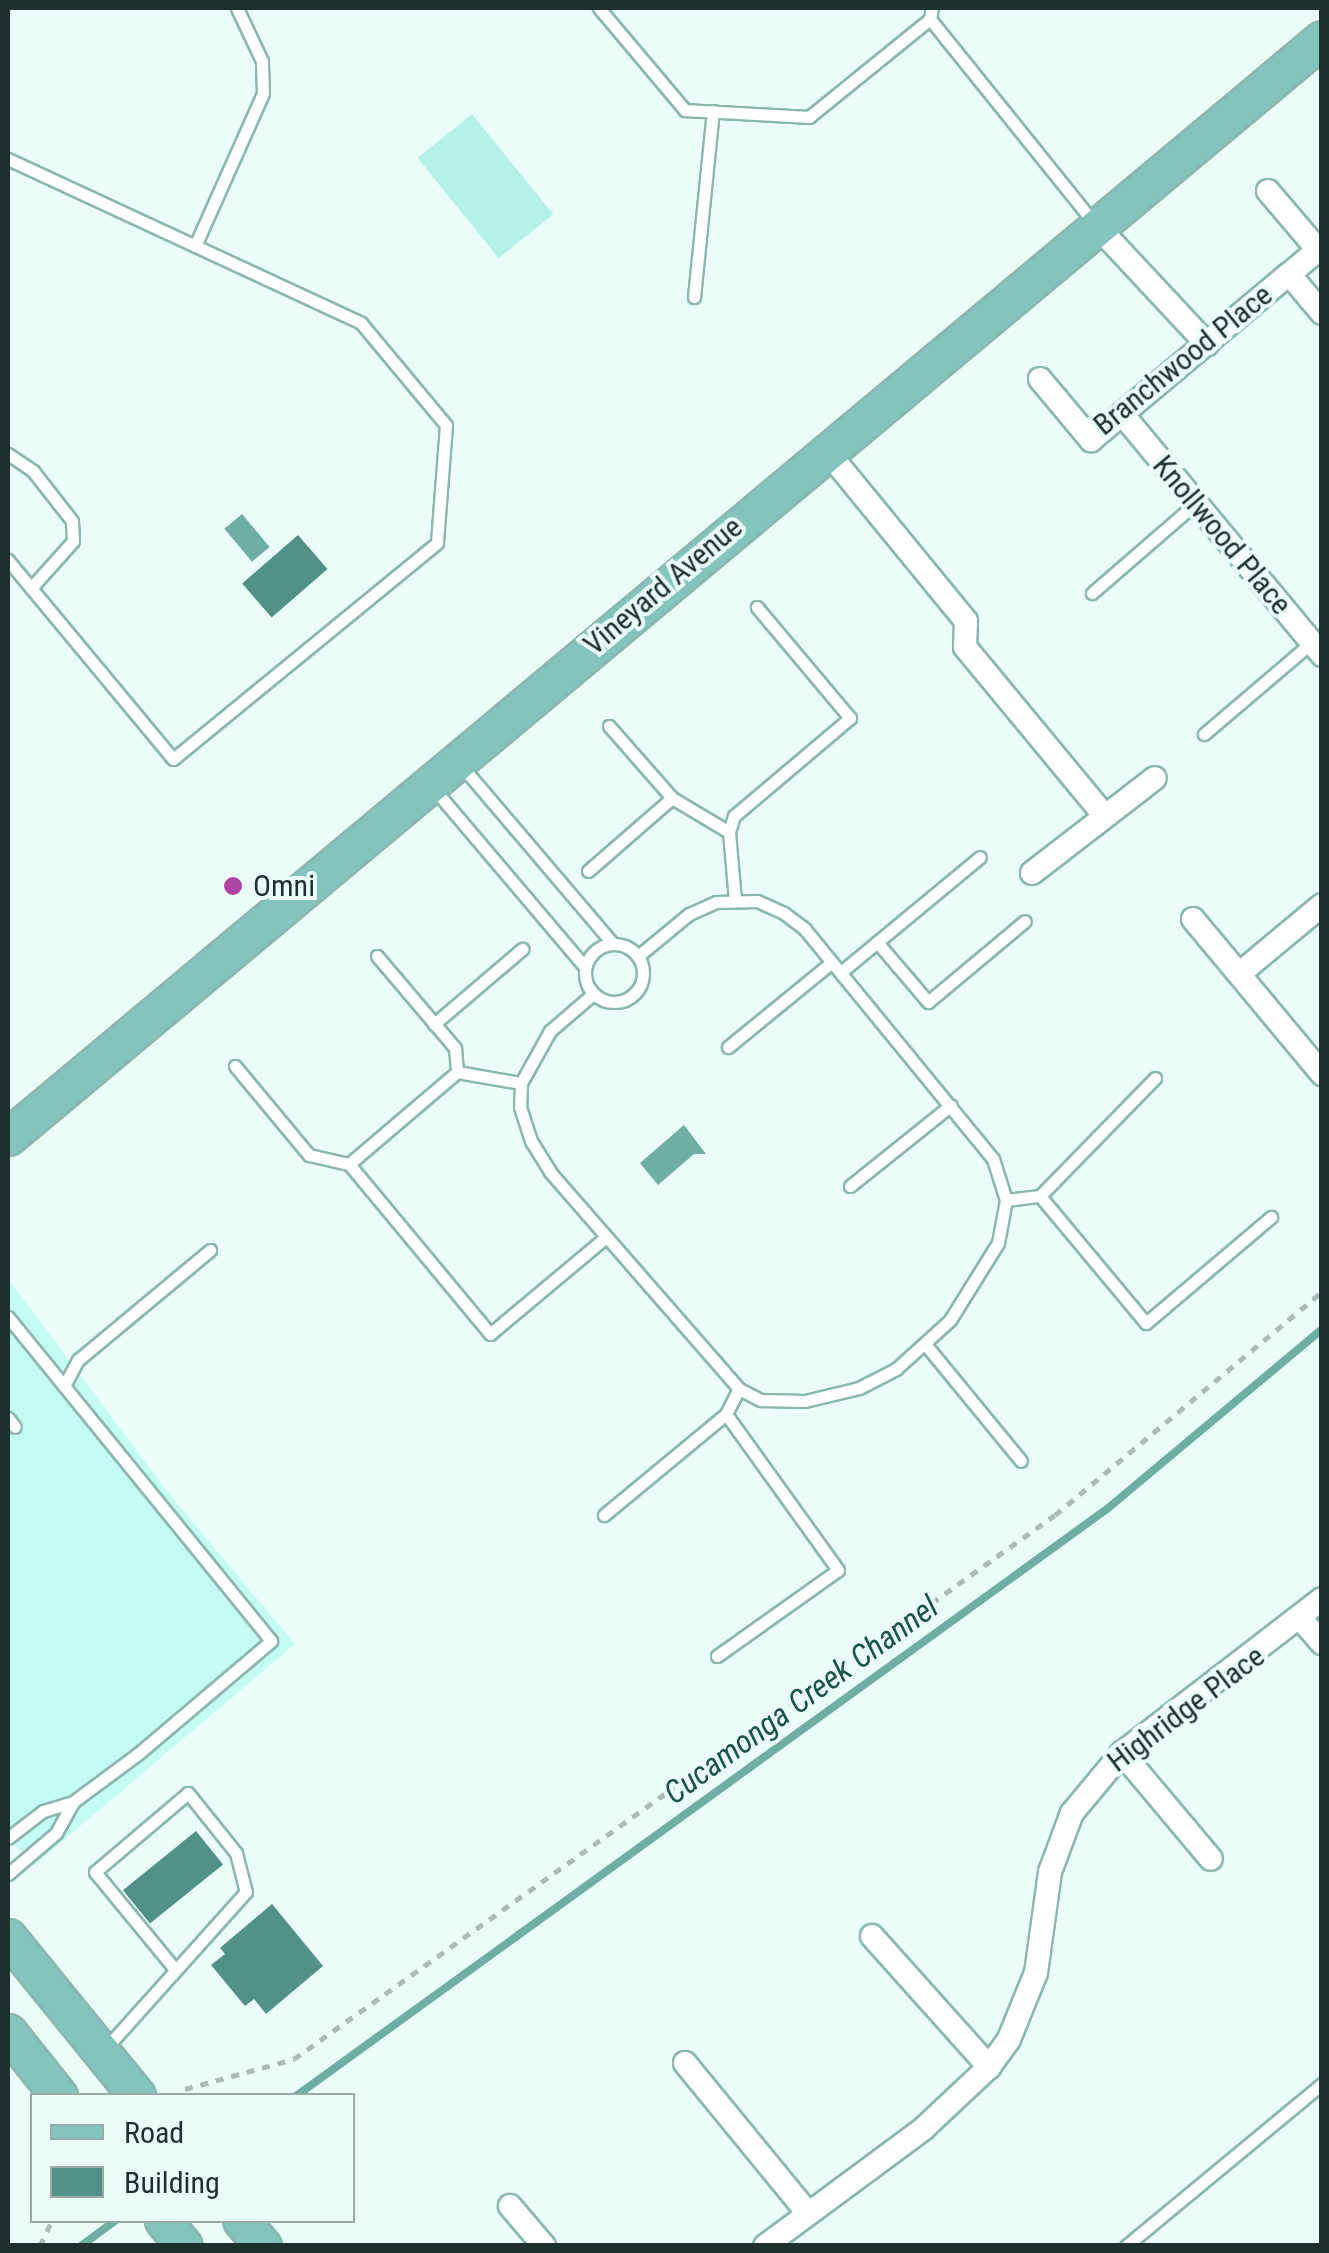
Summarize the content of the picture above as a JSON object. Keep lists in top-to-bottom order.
{
  "streets": {
    "main road": ["Vineyard Avenue"],
    "street": ["Branchwood Place", "Knollwood Place", "Highridge Place"]
  },
  "crossings": [
    ["Branchwood Place", "Knollwood Place"]
  ],
  "water": ["Cucamonga Creek Channel"],
  "places": ["Omni"],
  "legend": ["Road", "Building"]
}
